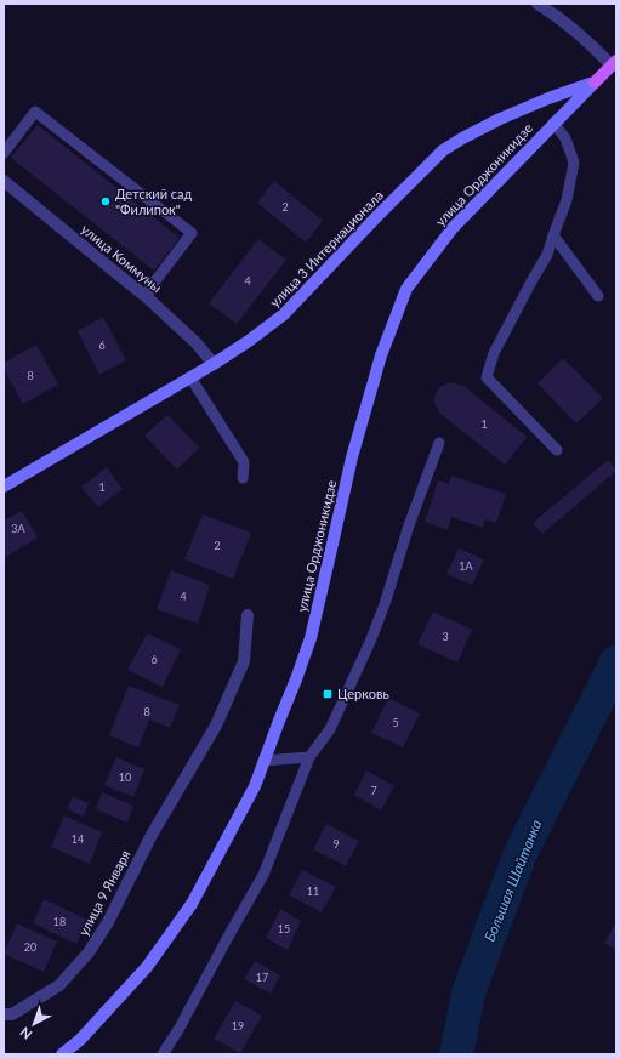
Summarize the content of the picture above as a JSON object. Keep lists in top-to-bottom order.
{
  "streets": {
    "main road": ["улица Орджоникидзе", "улица 3 Интернационала"],
    "street": ["улица Коммуны", "улица 9 Января"]
  },
  "crossings": [
    ["улица Орджоникидзе", "улица 3 Интернационала"],
    ["улица 3 Интернационала", "улица Коммуны"]
  ],
  "water": ["Большая Шайтанка"],
  "places": {
    "other": ["Детский сад \"Филипок\""],
    "transit": ["Церковь"]
  },
  "house_numbers": [
    "2",
    "4",
    "6",
    "8",
    "1",
    "1",
    "3А",
    "2",
    "1А",
    "4",
    "3",
    "6",
    "8",
    "5",
    "10",
    "7",
    "14",
    "9",
    "11",
    "18",
    "15",
    "20",
    "17",
    "19"
  ],
  "north": "bottom left"
}
